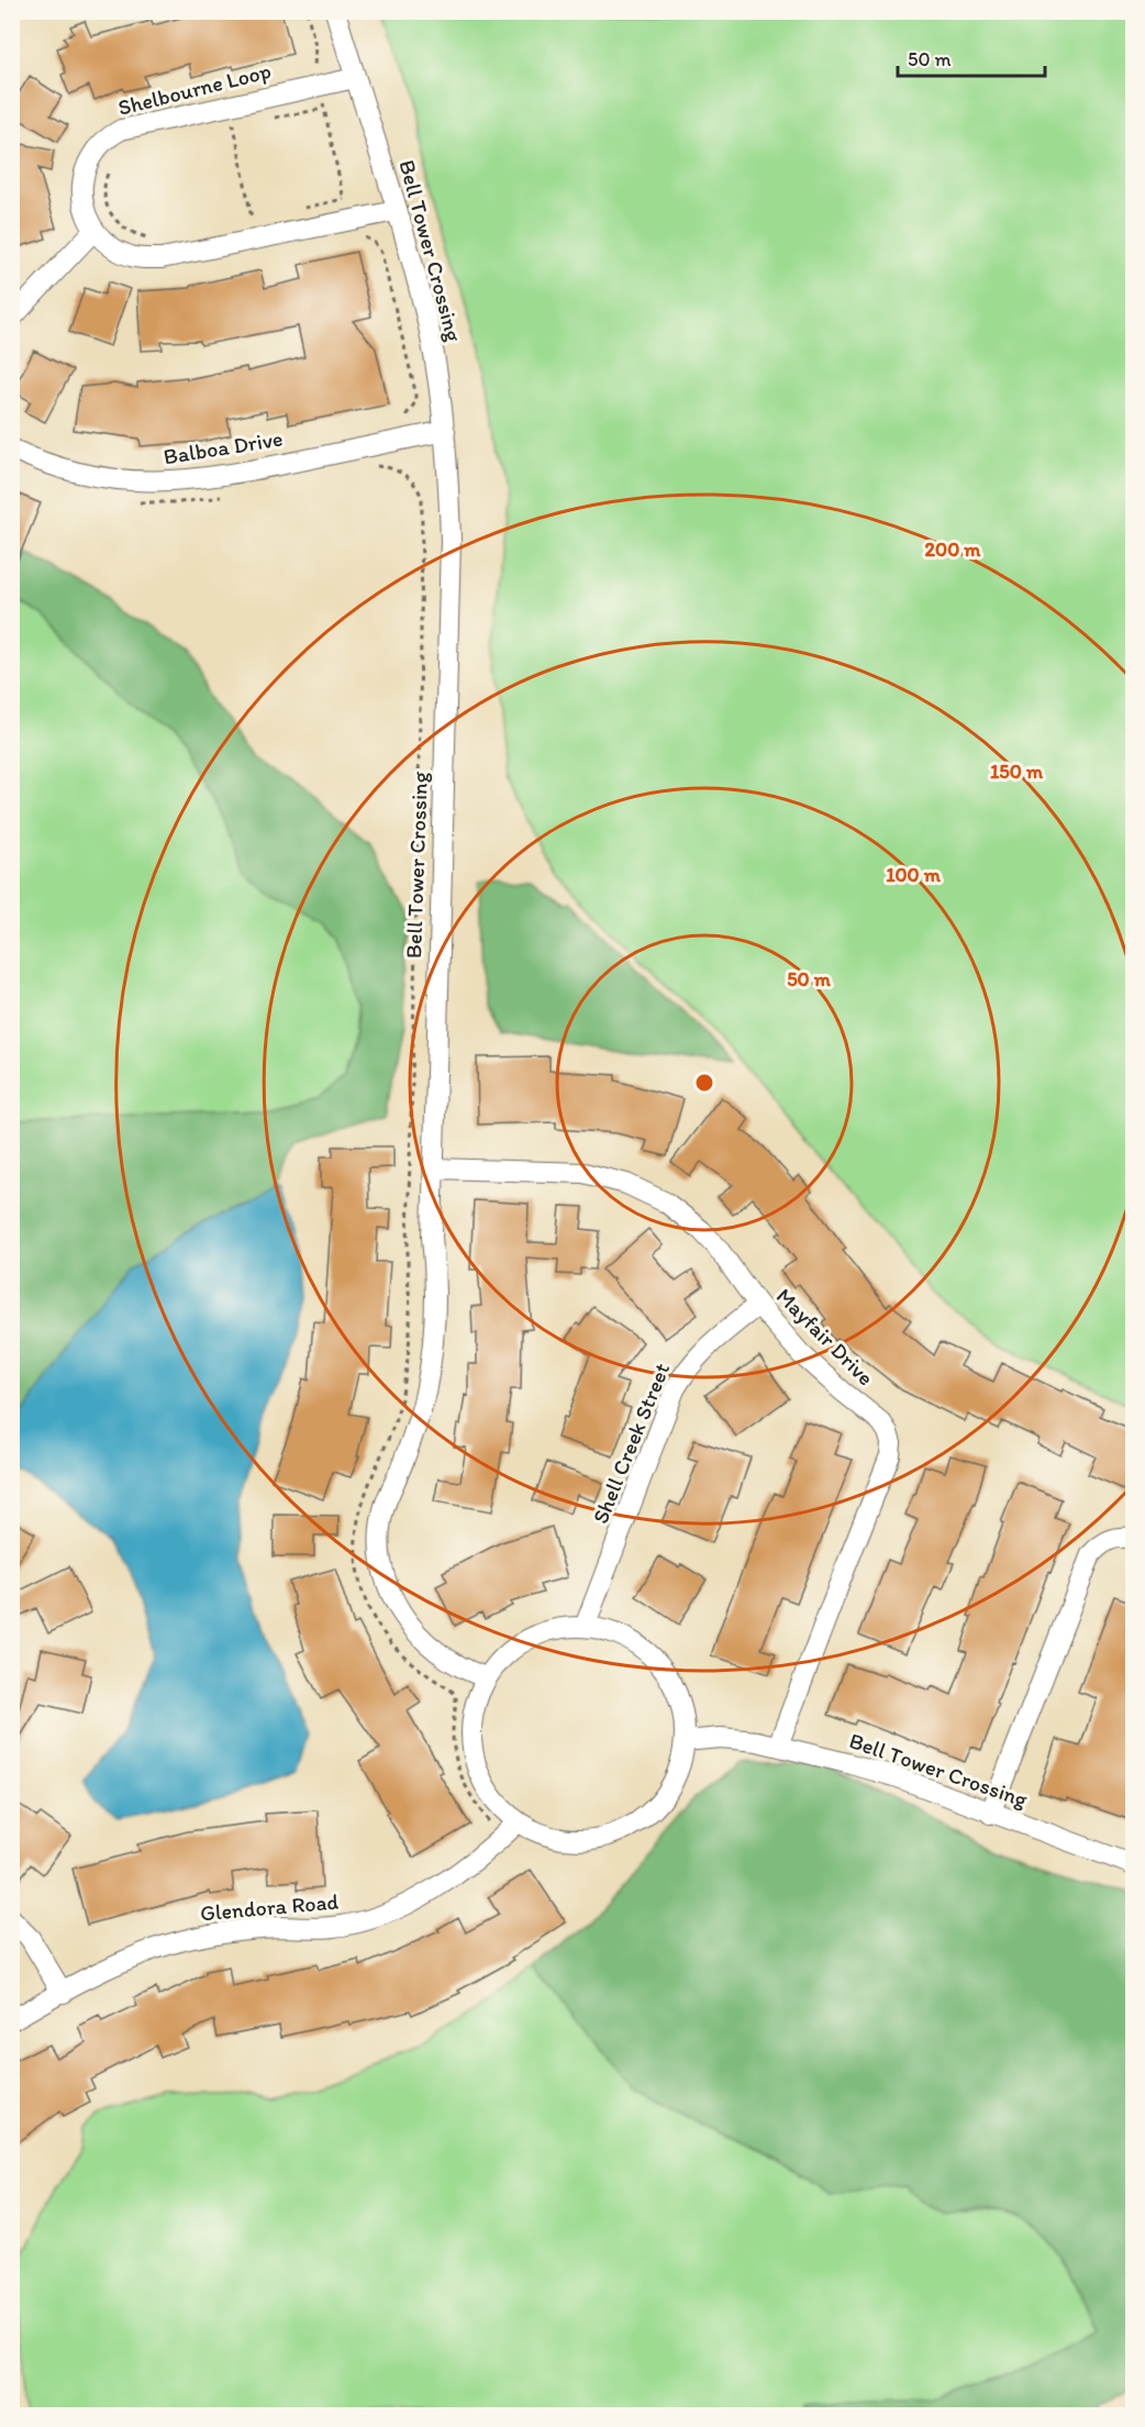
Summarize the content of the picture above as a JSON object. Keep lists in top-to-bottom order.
{
  "streets": {
    "street": [
      "Shelbourne Loop",
      "Bell Tower Crossing",
      "Balboa Drive",
      "Mayfair Drive",
      "Shell Creek Street",
      "Glendora Road"
    ]
  },
  "crossings": [
    ["Shelbourne Loop", "Bell Tower Crossing"],
    ["Bell Tower Crossing", "Balboa Drive"],
    ["Bell Tower Crossing", "Mayfair Drive"],
    ["Bell Tower Crossing", "Shell Creek Street"],
    ["Bell Tower Crossing", "Glendora Road"],
    ["Mayfair Drive", "Shell Creek Street"],
    ["Shell Creek Street", "Glendora Road"]
  ],
  "scale_bar": "50 m",
  "rings": [
    "200 m",
    "150 m",
    "100 m",
    "50 m"
  ]
}
